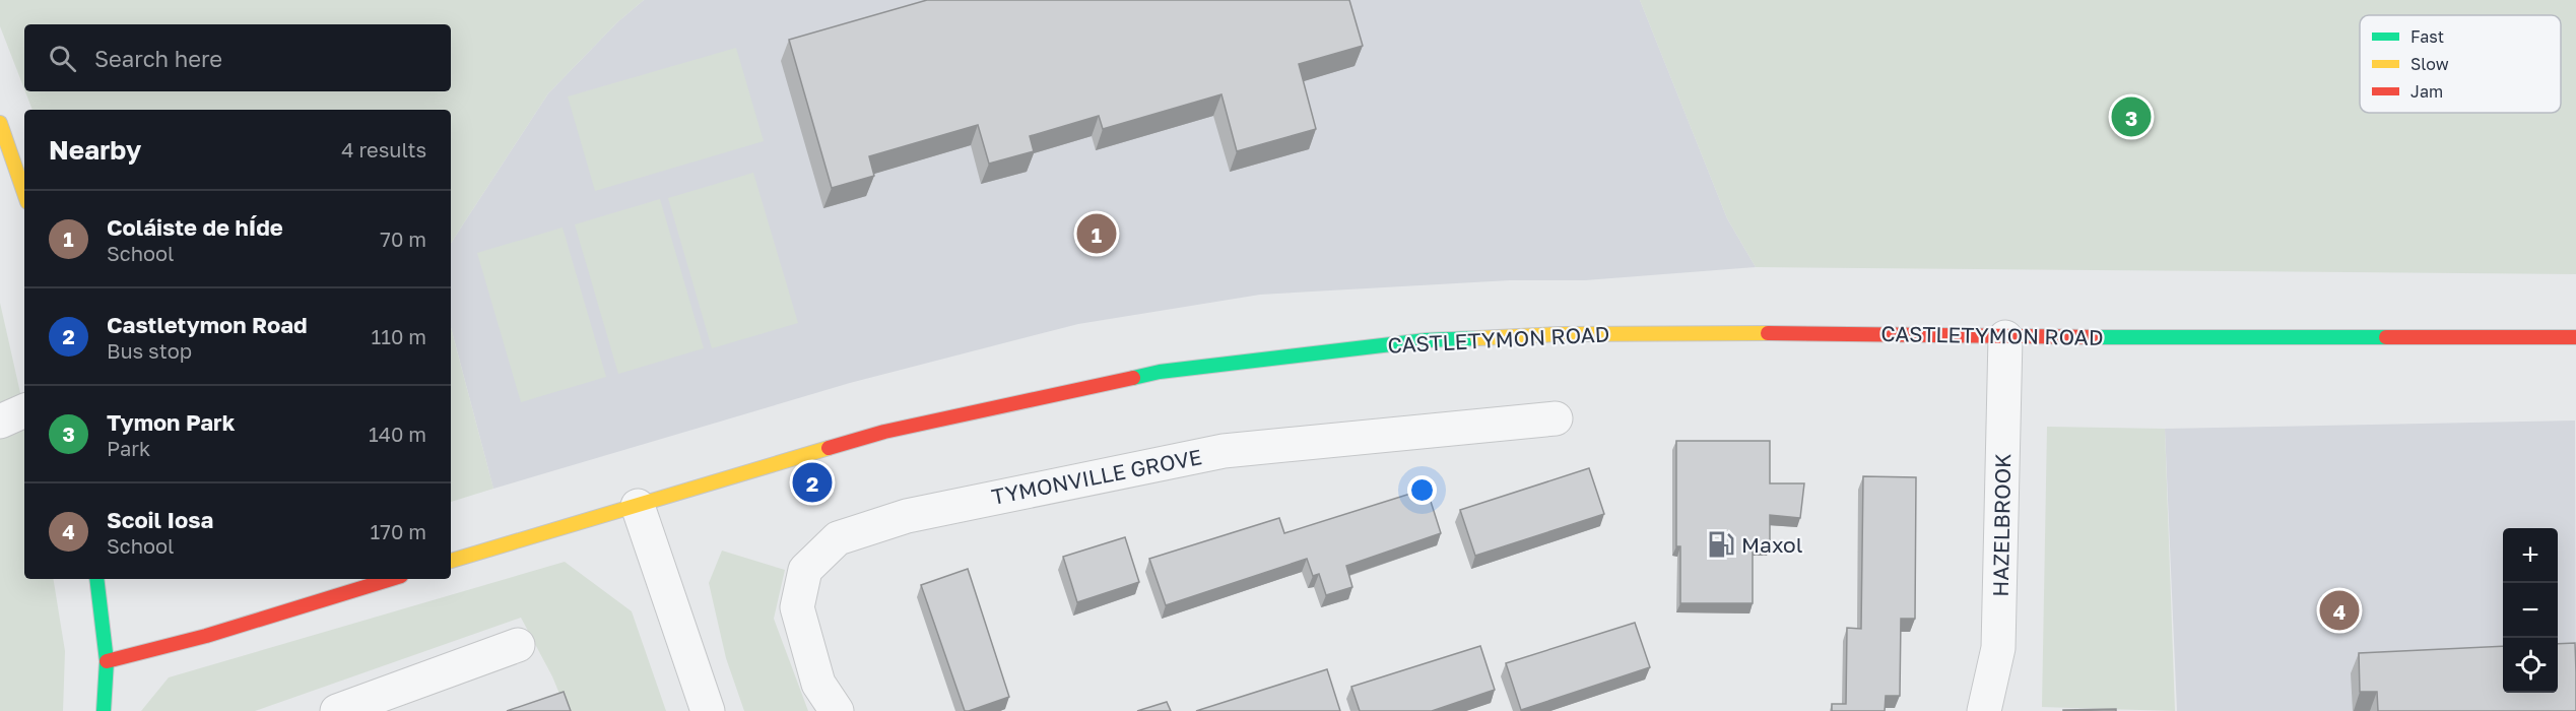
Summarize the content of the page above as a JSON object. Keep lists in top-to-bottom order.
{
  "streets": {
    "street": ["CASTLETYMON ROAD", "TYMONVILLE GROVE", "HAZELBROOK"]
  },
  "crossings": [
    ["CASTLETYMON ROAD", "HAZELBROOK"]
  ],
  "places": {
    "fuel station": ["Maxol"]
  },
  "legend": ["Fast", "Slow", "Jam"],
  "page": {
    "search": "Search here",
    "pins": [
      "3",
      "1",
      "2",
      "4"
    ],
    "heading": ["Nearby", "4 results"],
    "list": [
      {
        "mark": "1",
        "name": "Coláiste de hÍde",
        "note": "School",
        "value": "70 m"
      },
      {
        "mark": "2",
        "name": "Castletymon Road",
        "note": "Bus stop",
        "value": "110 m"
      },
      {
        "mark": "3",
        "name": "Tymon Park",
        "note": "Park",
        "value": "140 m"
      },
      {
        "mark": "4",
        "name": "Scoil Iosa",
        "note": "School",
        "value": "170 m"
      }
    ],
    "map_buttons": ["+", "−"]
  }
}
